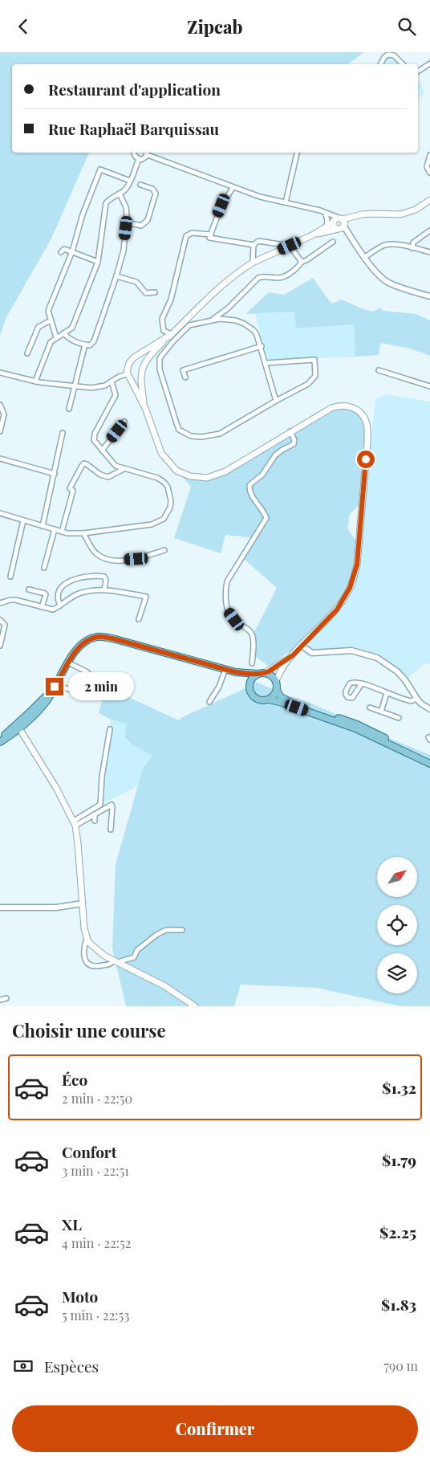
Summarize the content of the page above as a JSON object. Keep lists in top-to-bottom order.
{
  "north": "top right",
  "page": {
    "header": "Zipcab",
    "banner": ["Restaurant d'application", "Rue Raphaël Barquissau"],
    "bubble": "2 min",
    "heading": "Choisir une course",
    "list": [
      {
        "name": "Éco",
        "note": "2 min · 22:50",
        "value": "$1.32"
      },
      {
        "name": "Confort",
        "note": "3 min · 22:51",
        "value": "$1.79"
      },
      {
        "name": "XL",
        "note": "4 min · 22:52",
        "value": "$2.25"
      },
      {
        "name": "Moto",
        "note": "5 min · 22:53",
        "value": "$1.83"
      }
    ],
    "pay": ["Espèces", "790 m"],
    "buttons": "Confirmer"
  }
}
